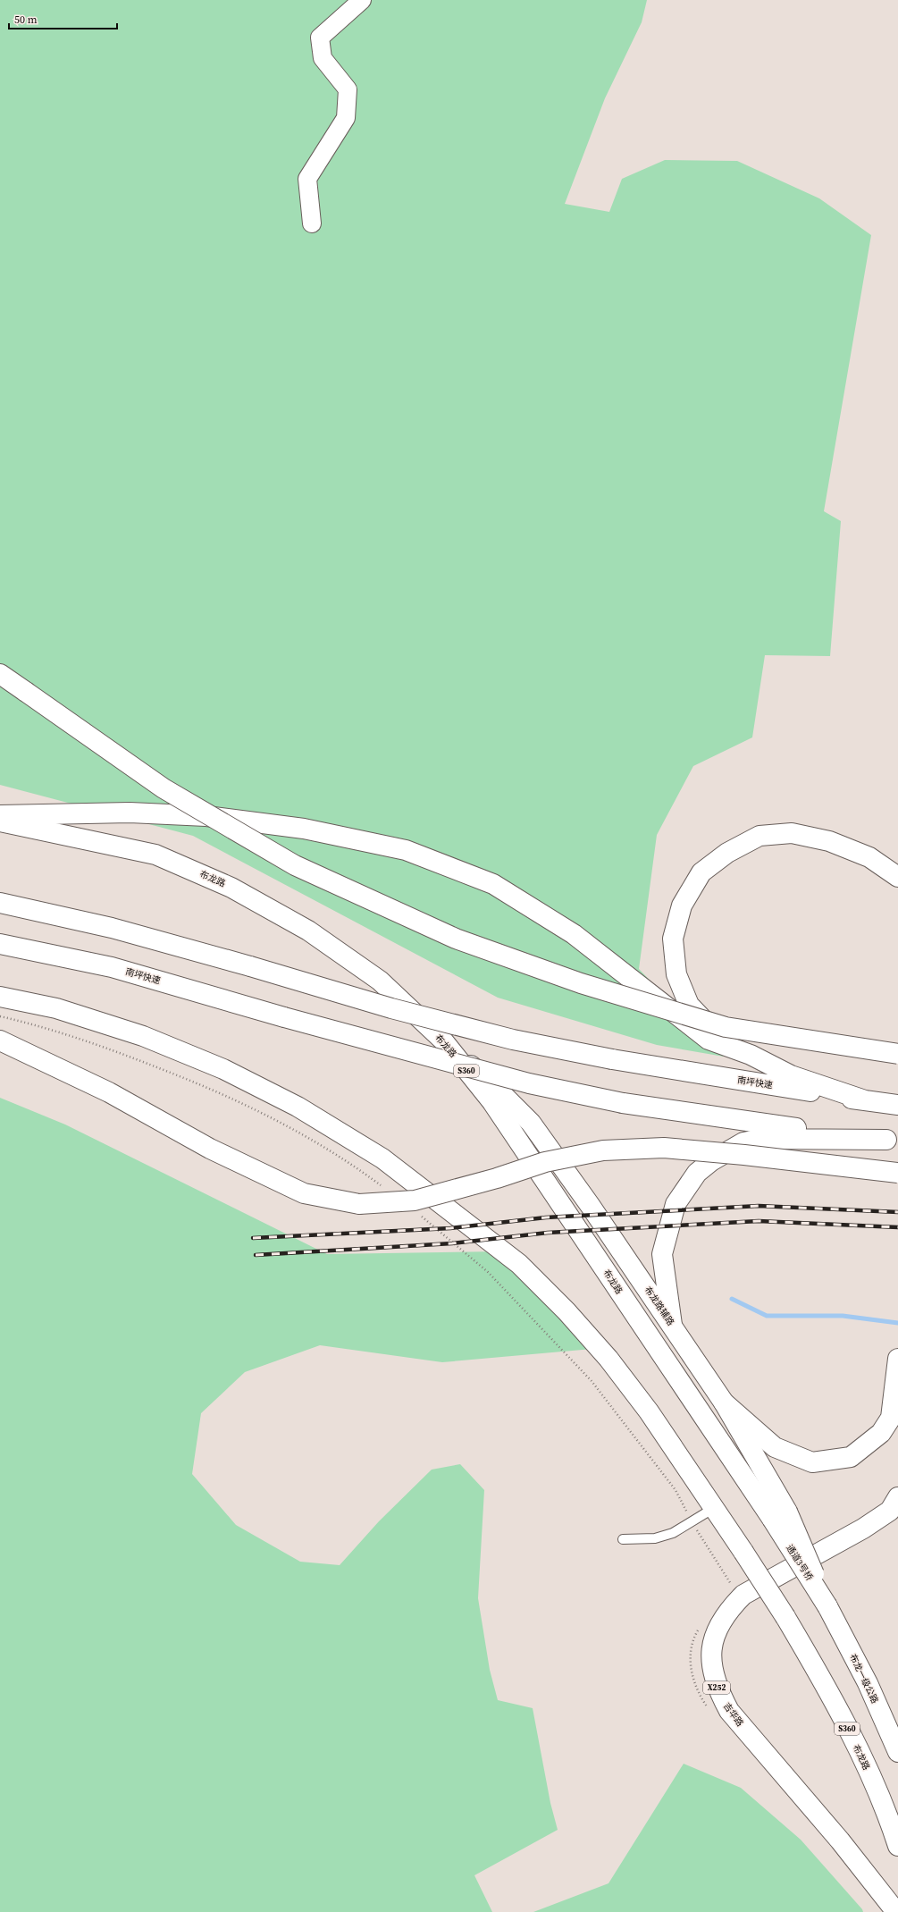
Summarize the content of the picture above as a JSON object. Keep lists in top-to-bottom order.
{
  "streets": {
    "main road": [
      "布龙路",
      "南坪快速",
      "S360",
      "布龙路辅路",
      "通道3号桥",
      "布龙一级公路",
      "X252",
      "吉华路"
    ]
  },
  "crossings": [
    ["布龙路", "S360"],
    ["布龙路", "布龙路辅路"],
    ["布龙路", "通道3号桥"],
    ["布龙路辅路", "通道3号桥"],
    ["通道3号桥", "布龙一级公路"]
  ],
  "scale_bar": "50 m"
}
